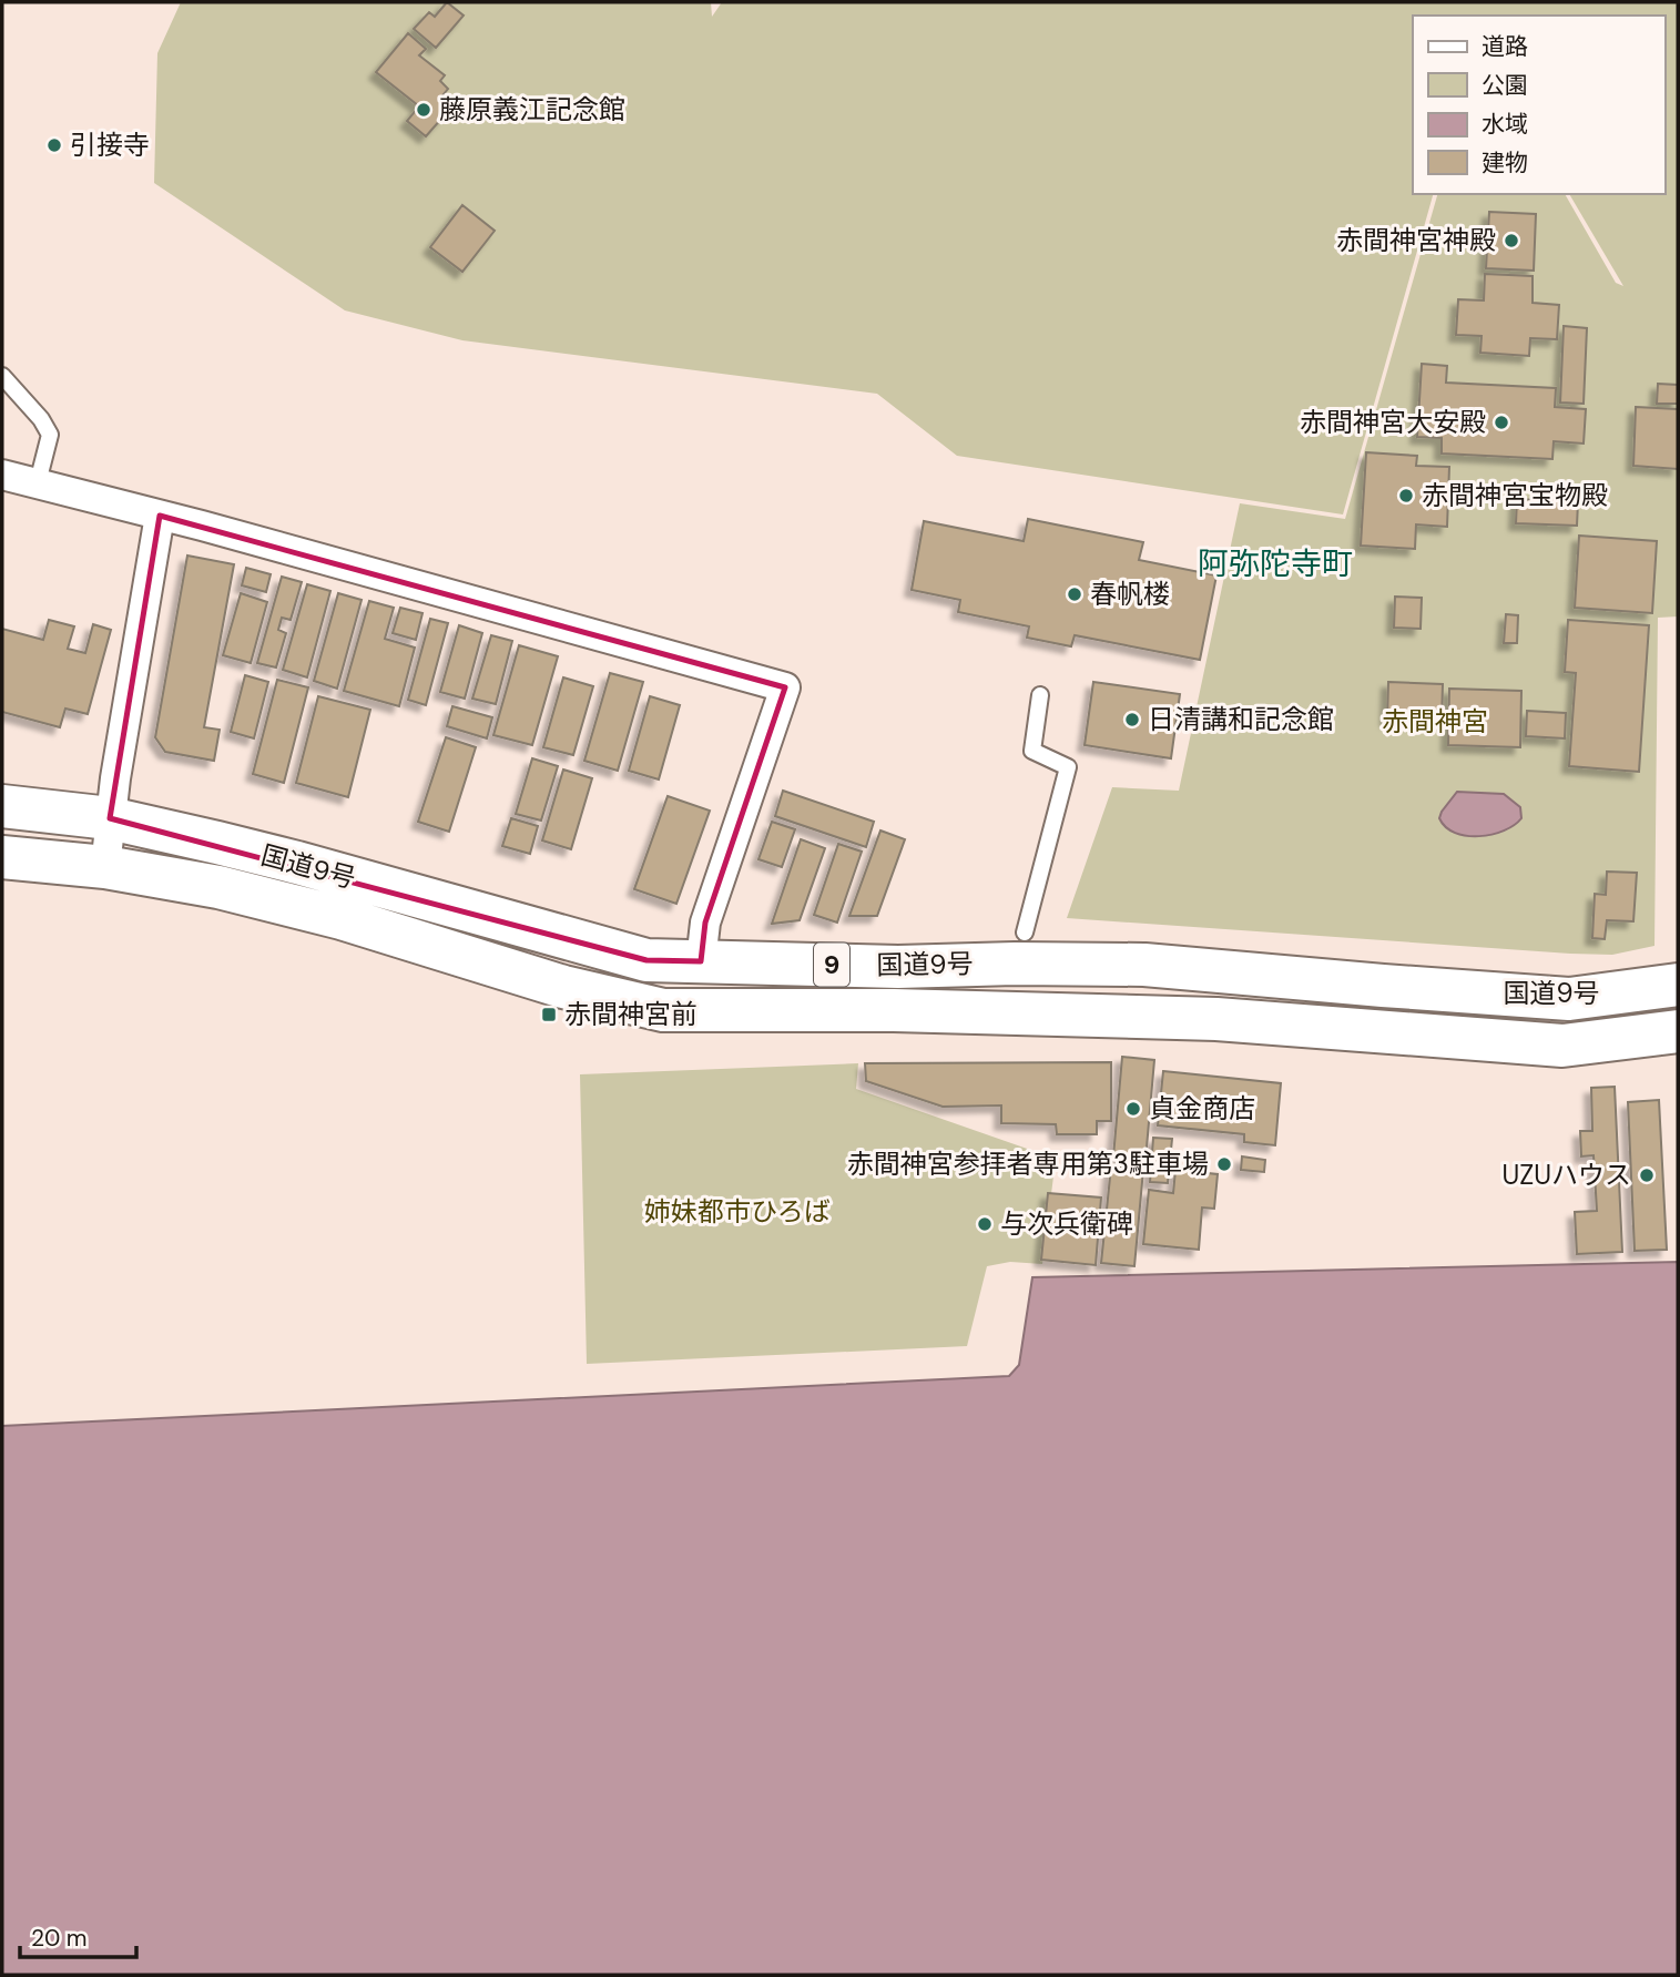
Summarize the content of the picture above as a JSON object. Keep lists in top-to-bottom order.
{
  "streets": {
    "highway": ["国道9号", "9"]
  },
  "districts": ["阿弥陀寺町"],
  "parks": ["赤間神宮", "姉妹都市ひろば"],
  "places": {
    "other": [
      "藤原義江記念館",
      "引接寺",
      "赤間神宮神殿",
      "赤間神宮大安殿",
      "赤間神宮宝物殿",
      "春帆楼",
      "日清講和記念館",
      "貞金商店",
      "赤間神宮参拝者専用第3駐車場",
      "UZUハウス",
      "与次兵衛碑"
    ],
    "transit": ["赤間神宮前"]
  },
  "legend": [
    "道路",
    "公園",
    "水域",
    "建物"
  ],
  "scale_bar": "20 m"
}
